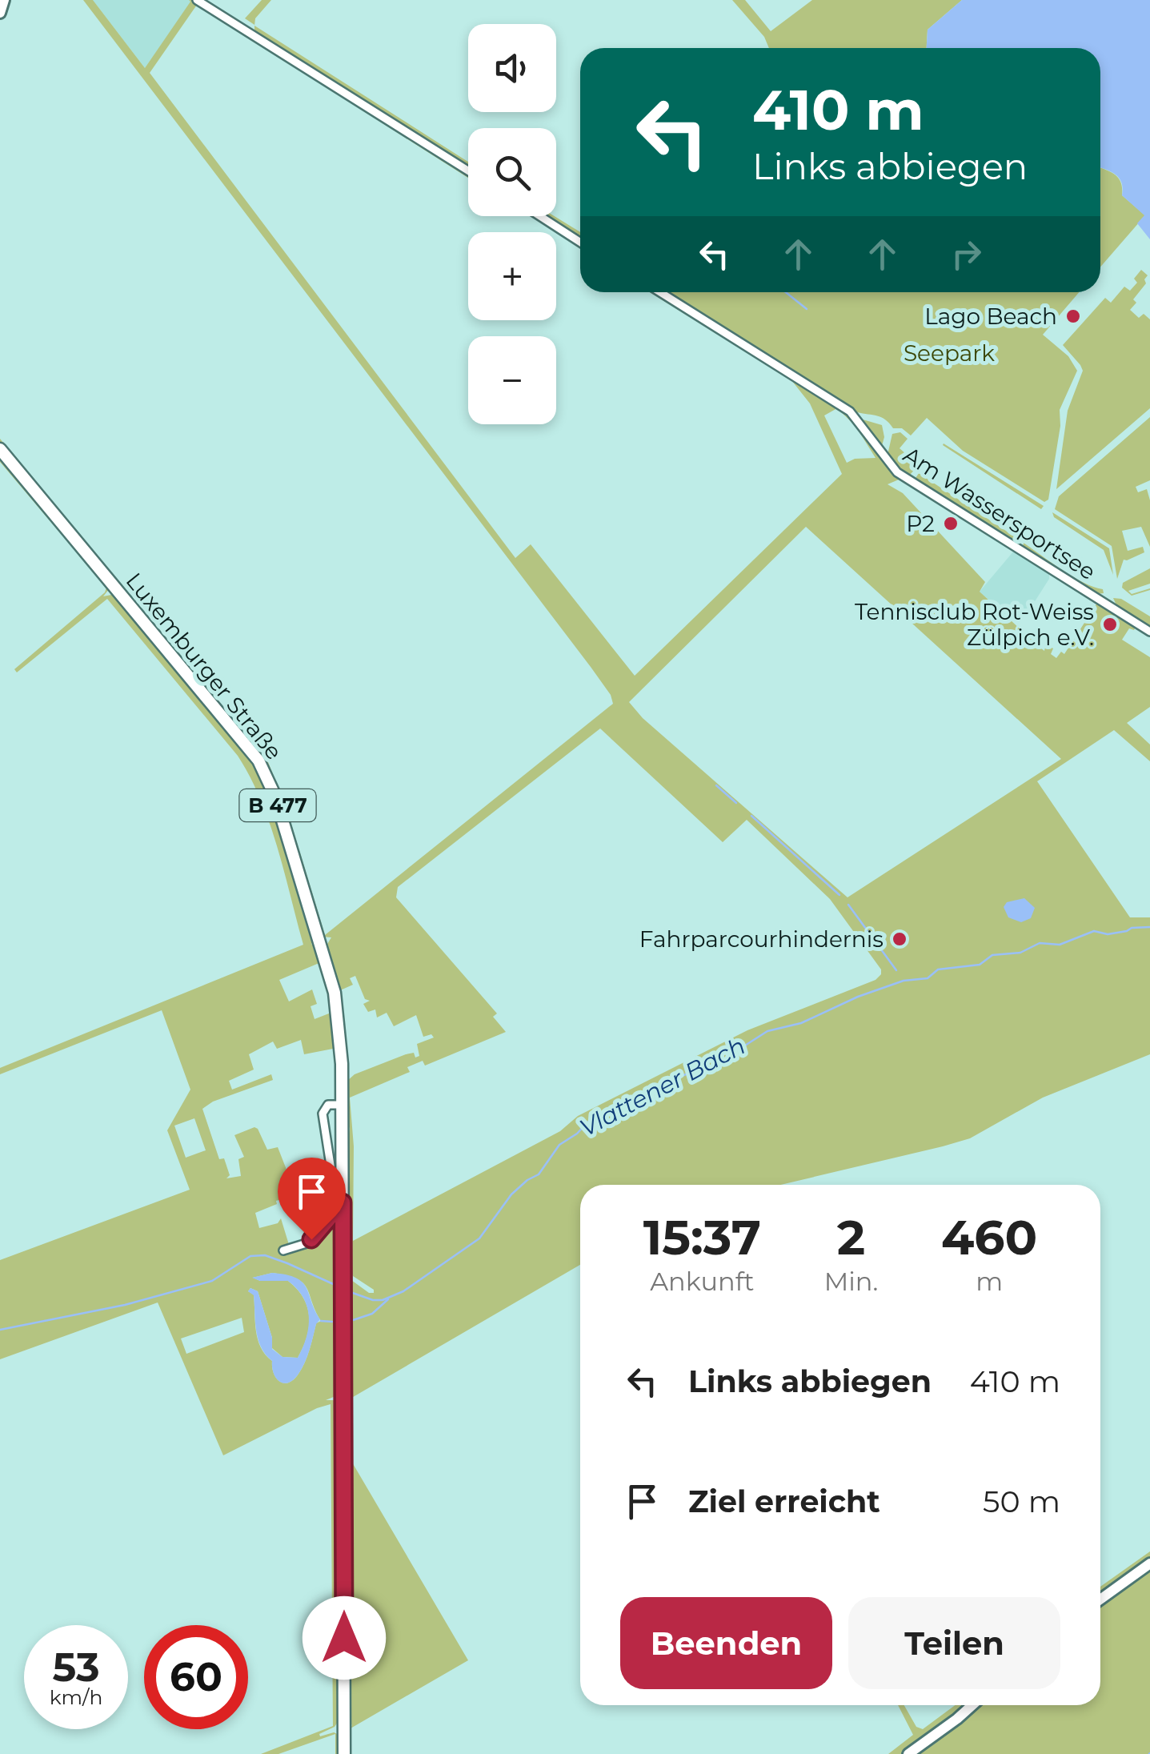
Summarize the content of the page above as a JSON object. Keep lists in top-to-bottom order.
{
  "streets": {
    "main road": ["Luxemburger Straße", "B 477"],
    "street": ["Am Wassersportsee"]
  },
  "water": ["Vlattener Bach"],
  "parks": ["Seepark"],
  "places": [
    "Lago Beach",
    "P2",
    "Tennisclub Rot-Weiss Zülpich e.V.",
    "Fahrparcourhindernis"
  ],
  "page": {
    "map_buttons": ["+", "−"],
    "turn": ["410 m", "Links abbiegen"],
    "eta": [
      "15:37",
      "Ankunft",
      "2",
      "Min.",
      "460",
      "m"
    ],
    "list": [
      {
        "name": "Links abbiegen",
        "value": "410 m"
      },
      {
        "name": "Ziel erreicht",
        "value": "50 m"
      }
    ],
    "buttons": ["Beenden", "Teilen"],
    "speed": "53 km/h",
    "limit": "60"
  }
}
